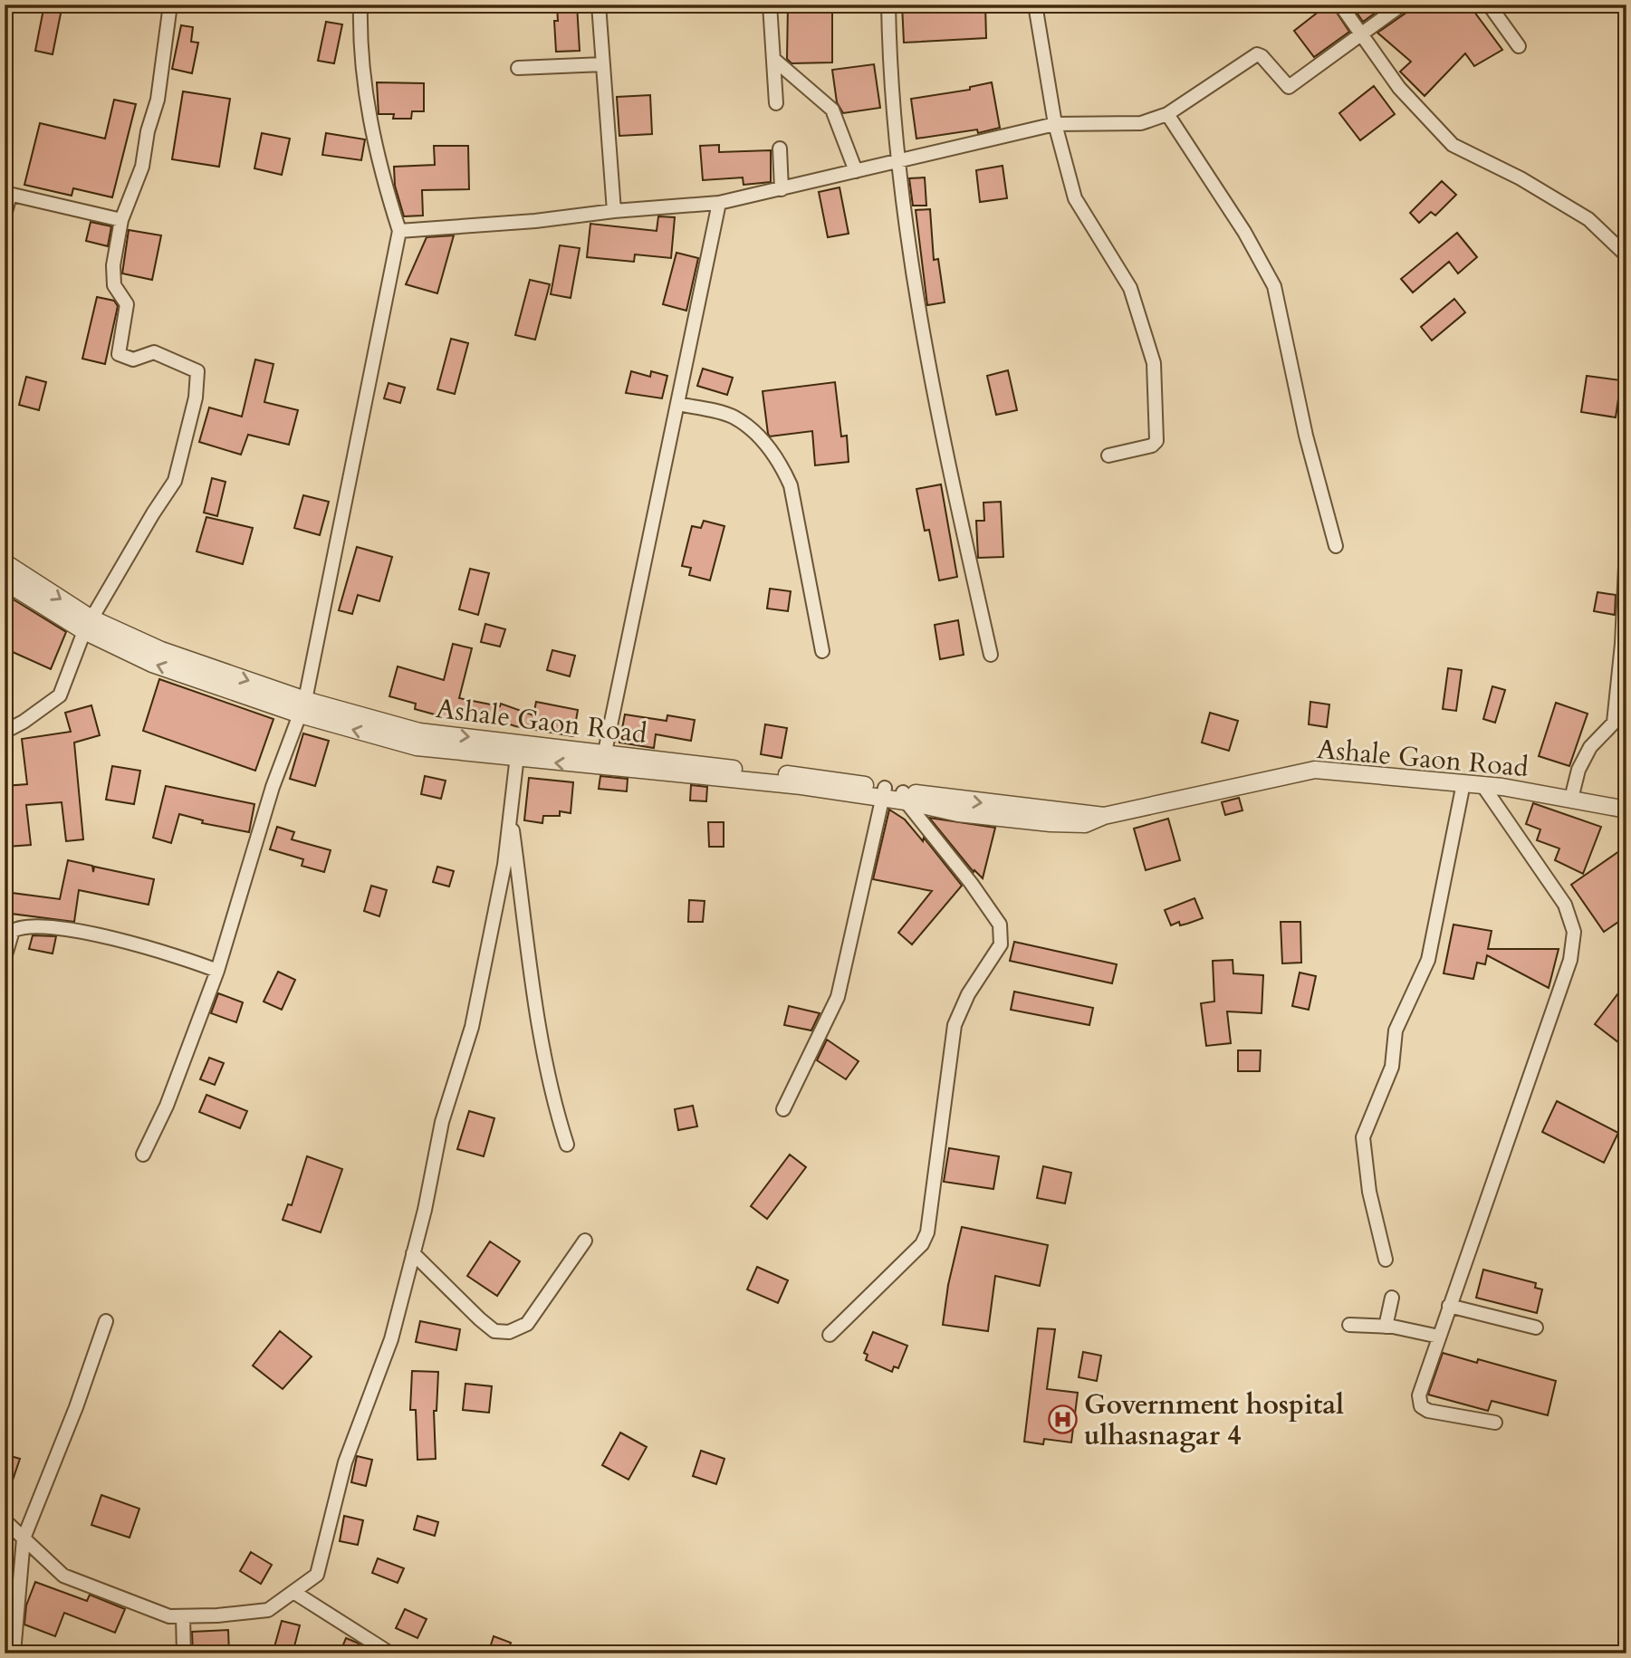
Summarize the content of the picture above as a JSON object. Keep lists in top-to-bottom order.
{
  "streets": {
    "street": ["Ashale Gaon Road"]
  },
  "places": {
    "hospital": ["Government hospital ulhasnagar 4"]
  }
}
